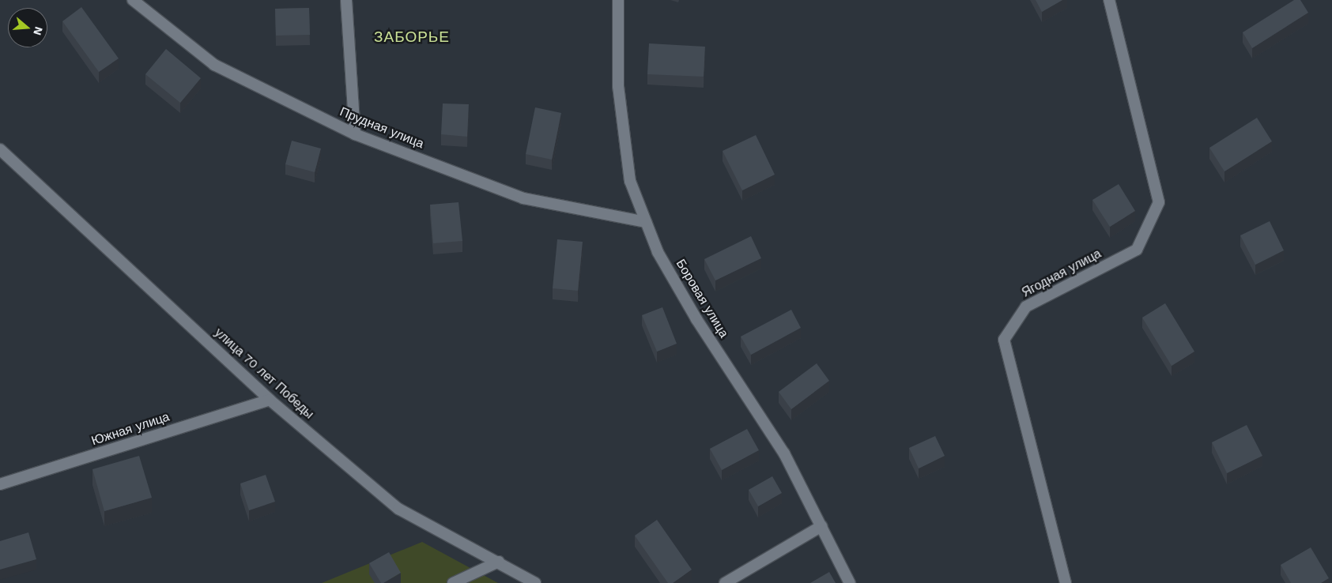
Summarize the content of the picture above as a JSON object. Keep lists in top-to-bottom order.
{
  "streets": {
    "street": [
      "Прудная улица",
      "Ягодная улица",
      "Боровая улица",
      "улица 70 лет Победы",
      "Южная улица"
    ]
  },
  "crossings": [
    ["Прудная улица", "Боровая улица"],
    ["улица 70 лет Победы", "Южная улица"]
  ],
  "districts": ["ЗАБОРЬЕ"],
  "north": "right"
}
